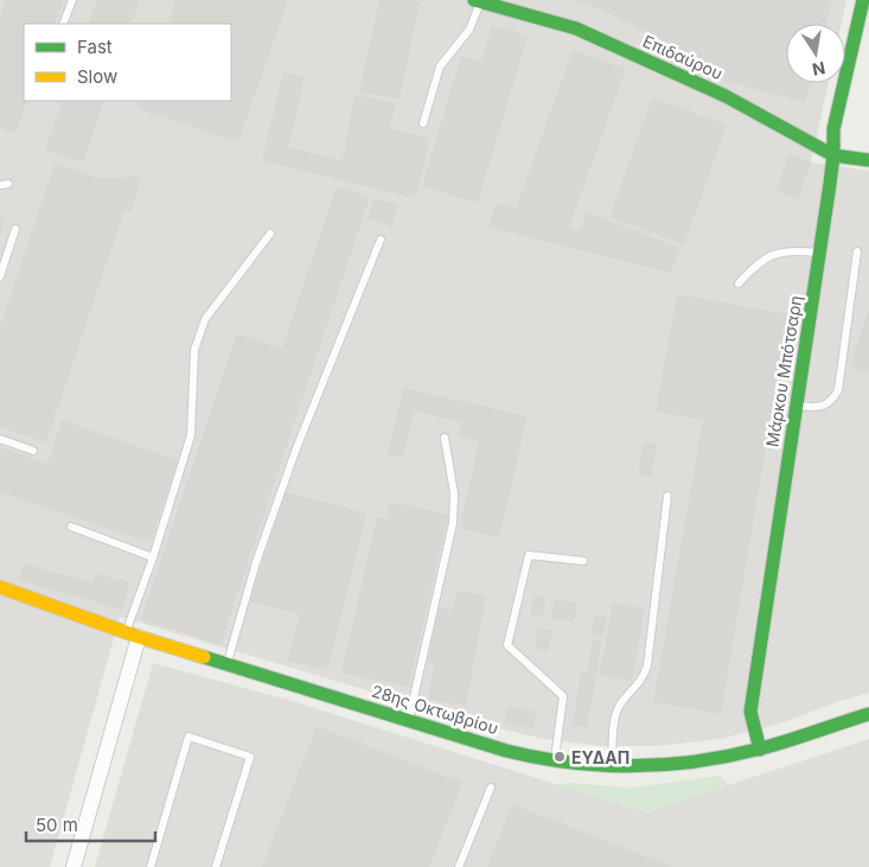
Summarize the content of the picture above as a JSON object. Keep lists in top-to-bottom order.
{
  "streets": {
    "street": ["Επιδαύρου", "Μάρκου Μπότσαρη", "28ης Οκτωβρίου"]
  },
  "crossings": [
    ["Επιδαύρου", "Μάρκου Μπότσαρη"],
    ["Μάρκου Μπότσαρη", "28ης Οκτωβρίου"]
  ],
  "places": ["ΕΥΔΑΠ"],
  "legend": ["Fast", "Slow"],
  "scale_bar": "50 m",
  "north": "bottom"
}
